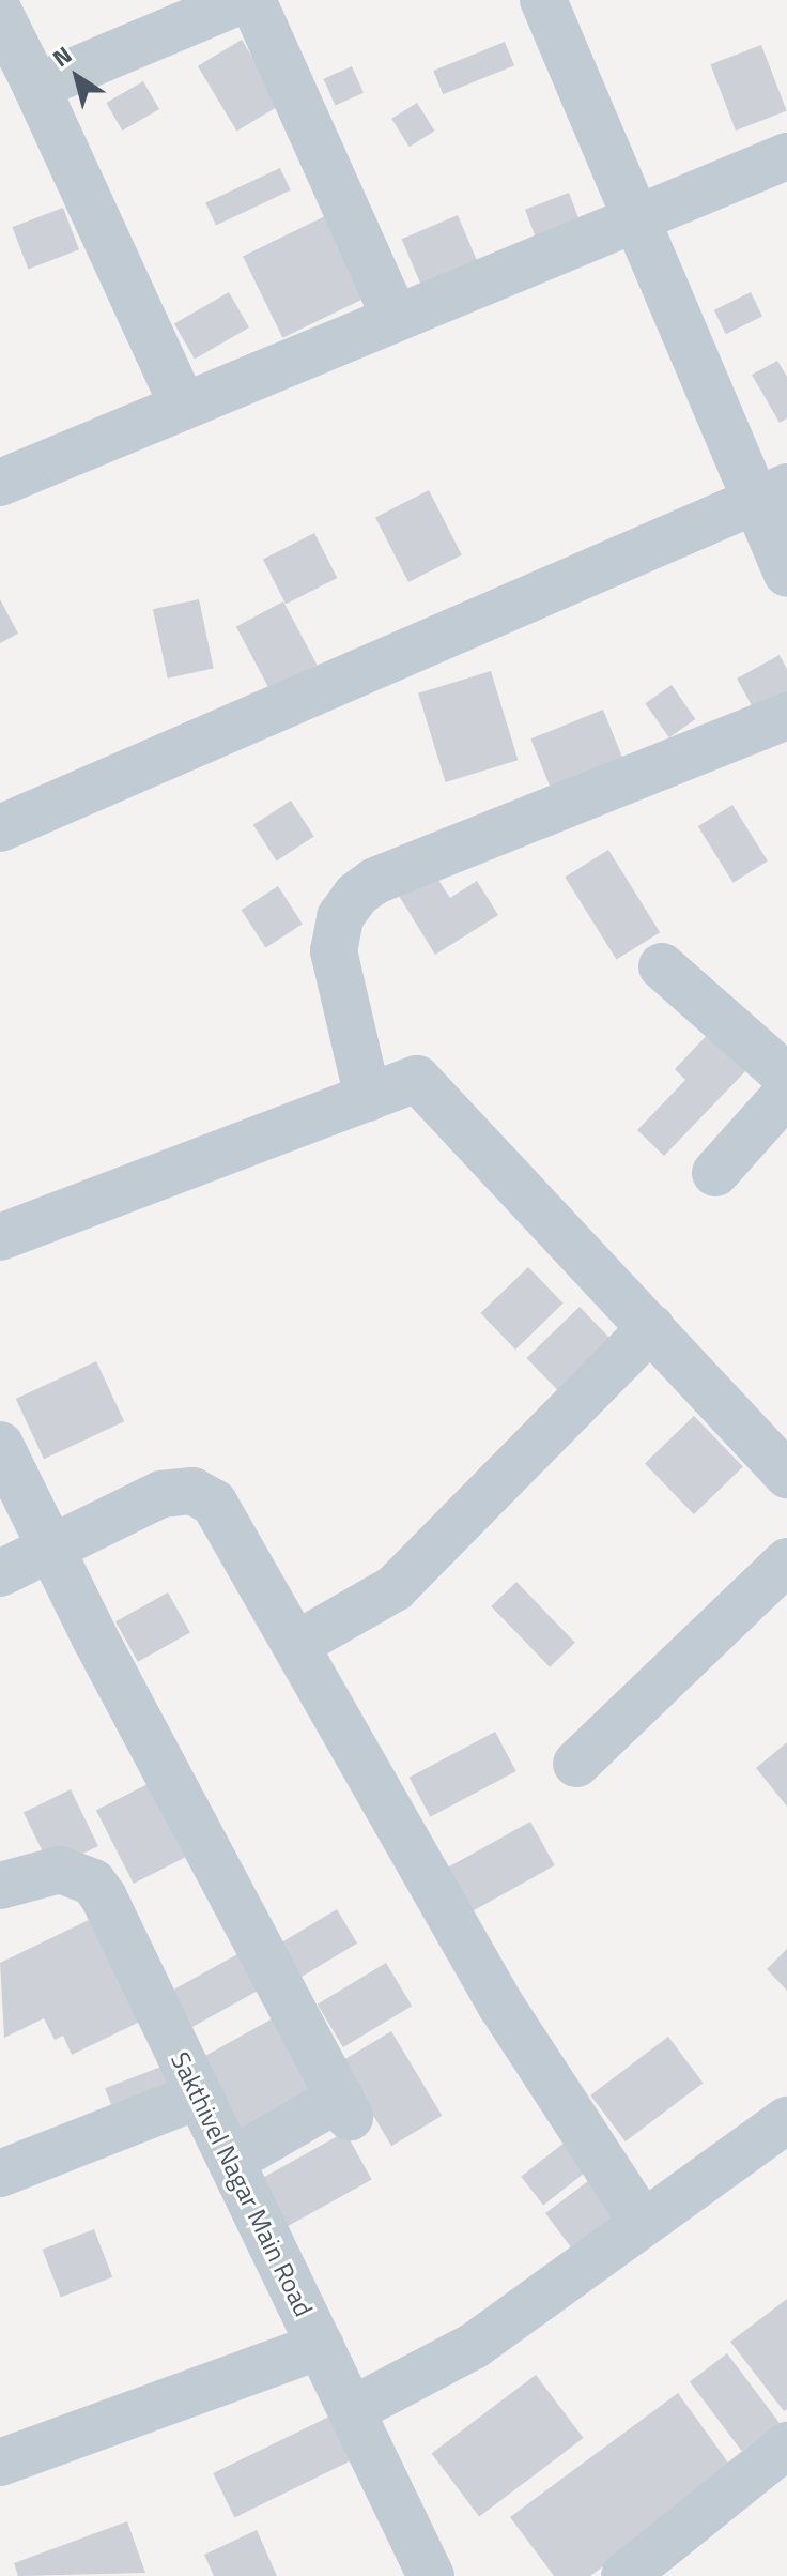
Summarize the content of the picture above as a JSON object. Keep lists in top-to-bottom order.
{
  "streets": {
    "street": ["Sakthivel Nagar Main Road"]
  },
  "north": "top left"
}
